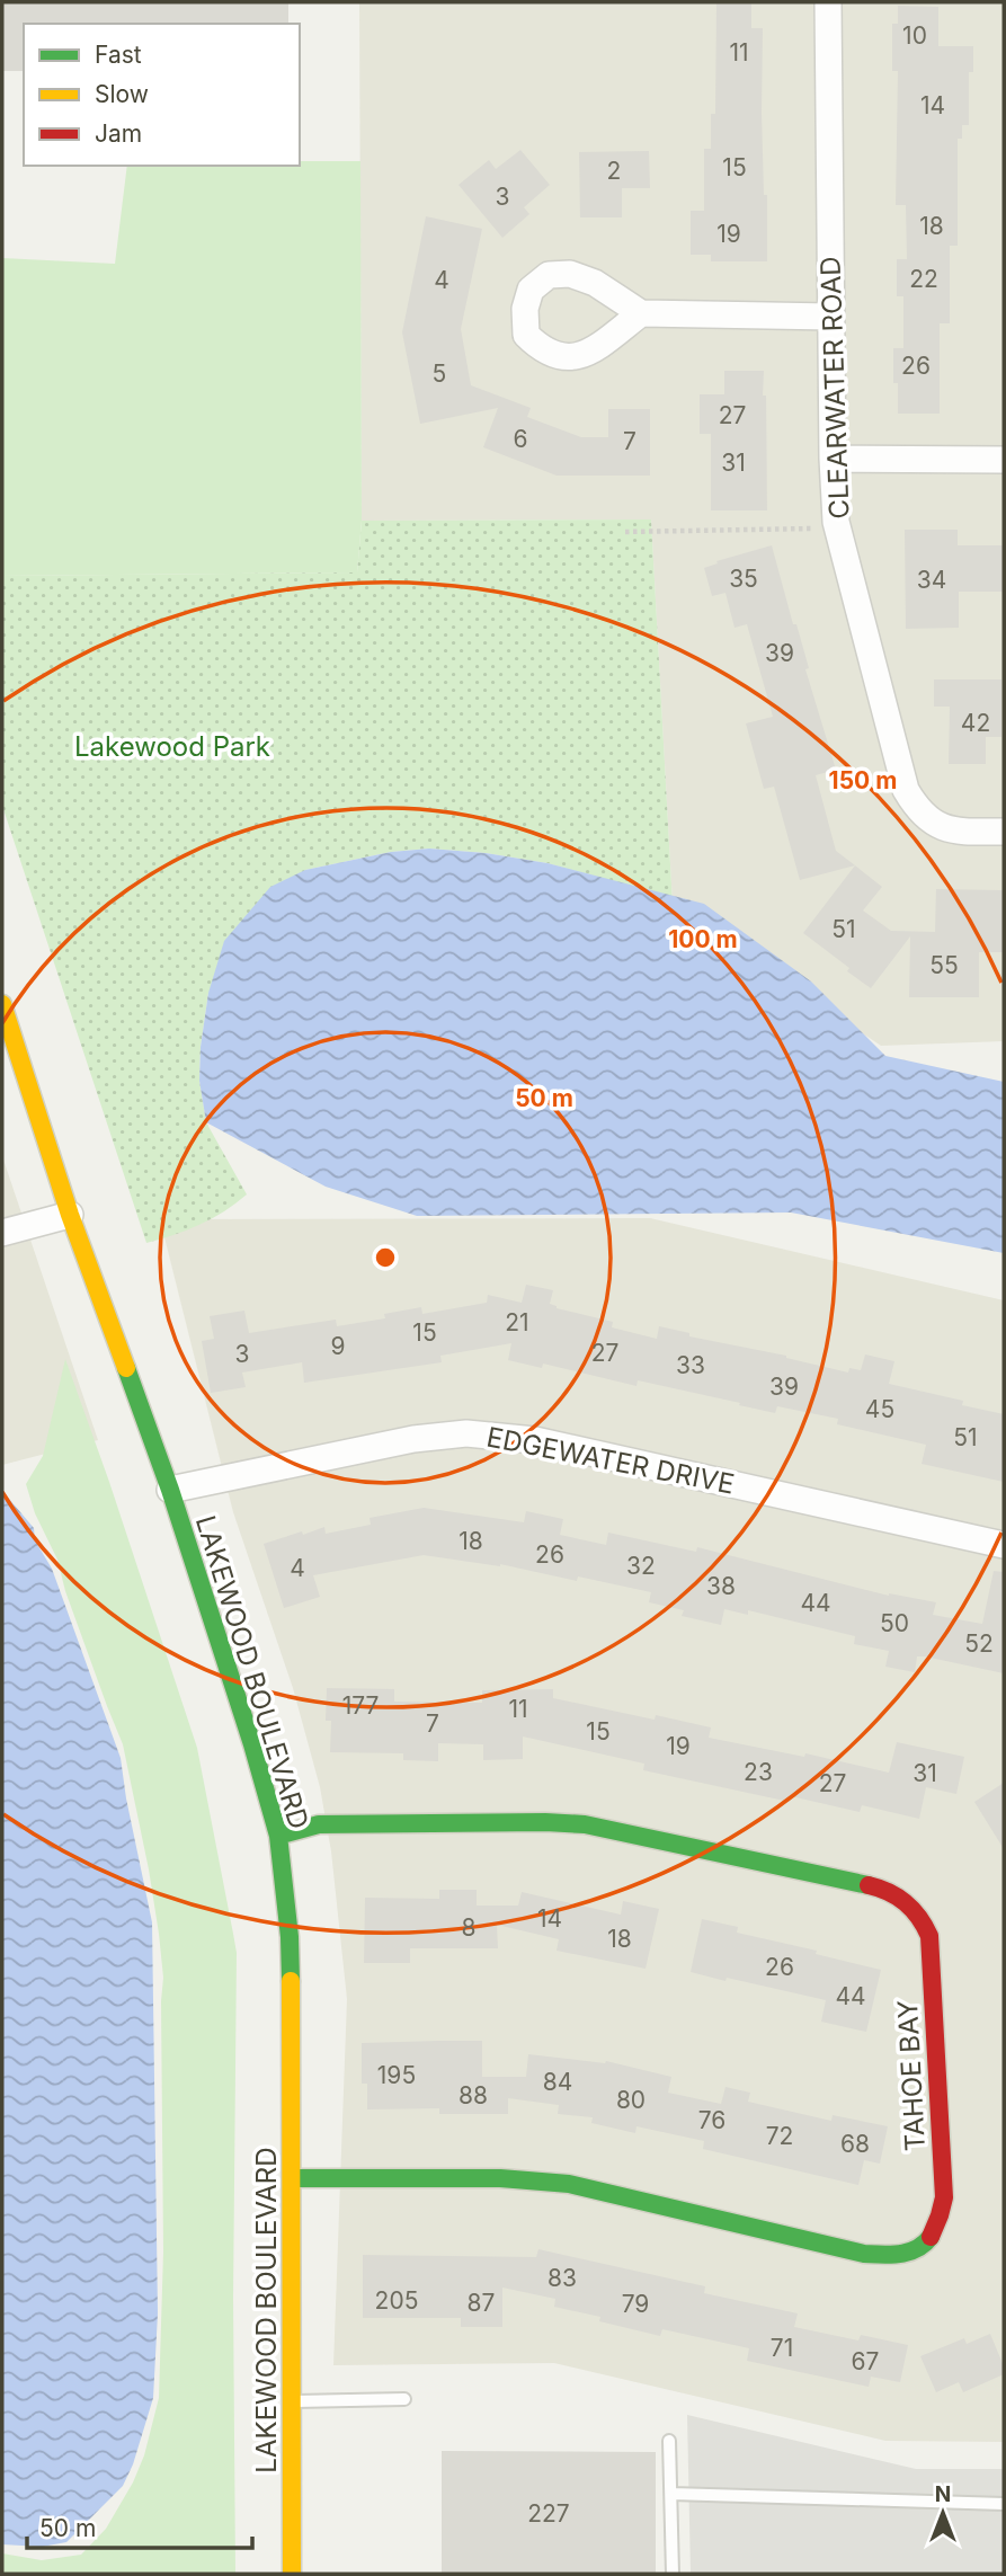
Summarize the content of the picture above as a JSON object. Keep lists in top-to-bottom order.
{
  "streets": {
    "street": [
      "CLEARWATER ROAD",
      "EDGEWATER DRIVE",
      "LAKEWOOD BOULEVARD",
      "TAHOE BAY"
    ]
  },
  "crossings": [
    ["EDGEWATER DRIVE", "LAKEWOOD BOULEVARD"],
    ["LAKEWOOD BOULEVARD", "TAHOE BAY"]
  ],
  "parks": ["Lakewood Park"],
  "house_numbers": [
    "10",
    "11",
    "14",
    "15",
    "2",
    "3",
    "18",
    "19",
    "22",
    "4",
    "26",
    "5",
    "27",
    "6",
    "7",
    "31",
    "35",
    "34",
    "39",
    "42",
    "51",
    "55",
    "21",
    "15",
    "9",
    "27",
    "3",
    "33",
    "39",
    "45",
    "51",
    "18",
    "26",
    "32",
    "4",
    "38",
    "44",
    "50",
    "52",
    "177",
    "11",
    "7",
    "15",
    "19",
    "23",
    "31",
    "27",
    "14",
    "8",
    "18",
    "26",
    "44",
    "195",
    "84",
    "88",
    "80",
    "76",
    "72",
    "68",
    "83",
    "205",
    "87",
    "79",
    "71",
    "67",
    "227"
  ],
  "legend": ["Fast", "Slow", "Jam"],
  "scale_bar": "50 m",
  "north": "top",
  "rings": ["150 m", "100 m", "50 m"]
}
